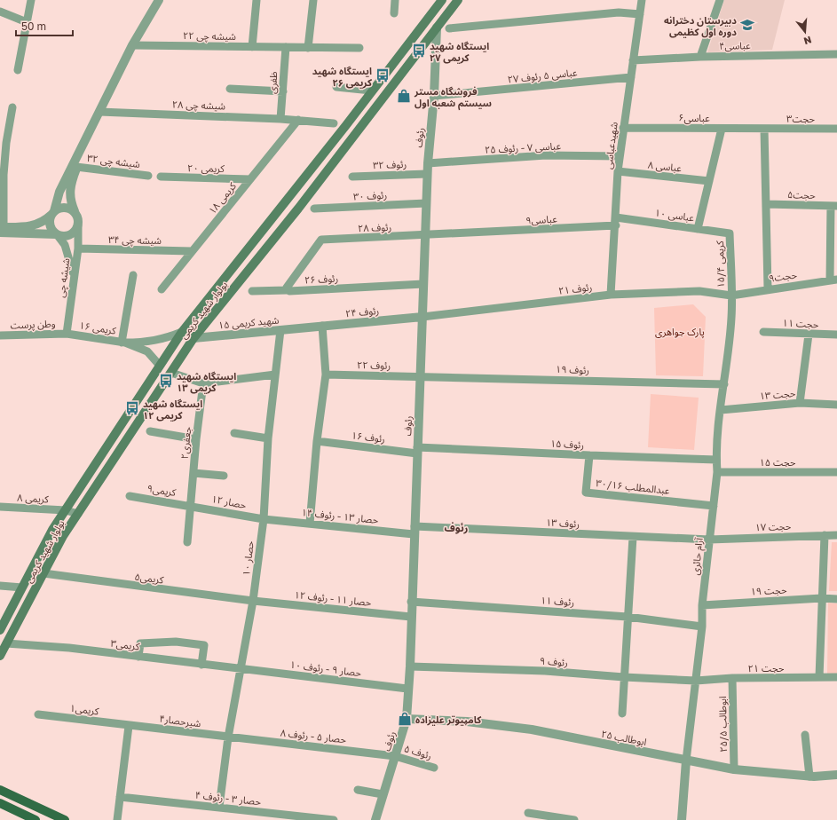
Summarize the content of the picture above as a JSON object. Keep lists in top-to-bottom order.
{
  "streets": {
    "main road": ["بولوار شهید کریمی"],
    "street": [
      "شیشه چی ۲۲",
      "عباسی۴",
      "عباسی ۵ رئوف ۲۷",
      "ظفری",
      "شیشه چی ۲۸",
      "عباسی۶",
      "حجت۳",
      "رئوف",
      "شهیدعباسی",
      "عباسی ۷ - رئوف ۲۵",
      "شیشه چی ۳۲",
      "رئوف ۳۲",
      "عباسی ۸",
      "کریمی ۲۰",
      "حجت۵",
      "رئوف ۳۰",
      "کریمی ۱۸",
      "عباسی ۱۰",
      "عباسی۹",
      "رئوف ۲۸",
      "شیشه چی ۳۴",
      "کریمی ۱۵/۴",
      "حجت۹",
      "شیشه چی",
      "رئوف ۲۶",
      "رئوف ۲۱",
      "رئوف ۲۴",
      "شهید کریمی ۱۵",
      "حجت ۱۱",
      "وطن پرست",
      "کریمی ۱۶",
      "رئوف ۲۲",
      "رئوف ۱۹",
      "حجت ۱۳",
      "رئوف ۱۶",
      "جعفری۲",
      "رئوف ۱۵",
      "حجت ۱۵",
      "عبدالمطلب ۳۰/۱۶",
      "کریمی۹",
      "کریمی ۸",
      "حصار ۱۲",
      "حصار ۱۳ - رئوف ۱۴",
      "رئوف ۱۳",
      "حجت ۱۷",
      "آرام حائری",
      "حصار ۱۰",
      "کریمی۵",
      "حجت ۱۹",
      "حصار ۱۱ - رئوف ۱۲",
      "رئوف ۱۱",
      "کریمی۳",
      "رئوف ۹",
      "حجت ۲۱",
      "حصار ۹ - رئوف ۱۰",
      "کریمی۱",
      "شیرحصار۴",
      "ابوطالب ۲۵/۵",
      "حصار ۵ - رئوف ۸",
      "ابوطالب ۲۵",
      "رئوف ۵",
      "حصار ۳ - رئوف ۴"
    ]
  },
  "crossings": [
    ["شیشه چی ۲۲", "ظفری"],
    ["عباسی۴", "شهیدعباسی"],
    ["عباسی ۵ رئوف ۲۷", "رئوف"],
    ["عباسی ۵ رئوف ۲۷", "شهیدعباسی"],
    ["ظفری", "شیشه چی ۲۸"],
    ["شیشه چی ۲۸", "کریمی ۱۸"],
    ["عباسی۶", "حجت۳"],
    ["عباسی۶", "شهیدعباسی"],
    ["رئوف", "عباسی ۷ - رئوف ۲۵"],
    ["رئوف", "رئوف ۳۲"],
    ["رئوف", "رئوف ۳۰"],
    ["رئوف", "عباسی۹"],
    ["رئوف", "رئوف ۲۸"],
    ["رئوف", "رئوف ۲۶"],
    ["رئوف", "رئوف ۲۱"],
    ["رئوف", "بولوار شهید کریمی"],
    ["رئوف", "رئوف ۲۴"],
    ["رئوف", "رئوف ۲۲"],
    ["رئوف", "رئوف ۱۹"],
    ["رئوف", "رئوف ۱۶"],
    ["رئوف", "رئوف ۱۵"],
    ["رئوف", "حصار ۱۳ - رئوف ۱۴"],
    ["رئوف", "رئوف ۱۳"],
    ["رئوف", "حصار ۱۱ - رئوف ۱۲"],
    ["رئوف", "رئوف ۱۱"],
    ["رئوف", "رئوف ۹"],
    ["رئوف", "حصار ۹ - رئوف ۱۰"],
    ["رئوف", "حصار ۵ - رئوف ۸"],
    ["رئوف", "ابوطالب ۲۵"],
    ["رئوف", "رئوف ۵"],
    ["شهیدعباسی", "عباسی ۷ - رئوف ۲۵"],
    ["شهیدعباسی", "عباسی ۸"],
    ["شهیدعباسی", "عباسی ۱۰"],
    ["شهیدعباسی", "عباسی۹"],
    ["شهیدعباسی", "رئوف ۲۱"],
    ["کریمی ۲۰", "کریمی ۱۸"],
    ["کریمی ۱۸", "شیشه چی ۳۴"],
    ["عباسی ۱۰", "عباسی۹"],
    ["عباسی ۱۰", "کریمی ۱۵/۴"],
    ["عباسی۹", "رئوف ۲۸"],
    ["رئوف ۲۸", "رئوف ۲۶"],
    ["شیشه چی ۳۴", "شیشه چی"],
    ["کریمی ۱۵/۴", "حجت۹"],
    ["کریمی ۱۵/۴", "رئوف ۲۱"],
    ["کریمی ۱۵/۴", "آرام حائری"],
    ["حجت۹", "رئوف ۲۱"],
    ["حجت۹", "آرام حائری"],
    ["شیشه چی", "وطن پرست"],
    ["شیشه چی", "کریمی ۱۶"],
    ["رئوف ۲۱", "رئوف ۲۴"],
    ["رئوف ۲۱", "آرام حائری"],
    ["بولوار شهید کریمی", "شهید کریمی ۱۵"],
    ["بولوار شهید کریمی", "کریمی ۱۶"],
    ["بولوار شهید کریمی", "کریمی ۸"],
    ["بولوار شهید کریمی", "کریمی۵"],
    ["بولوار شهید کریمی", "کریمی۳"],
    ["رئوف ۲۴", "شهید کریمی ۱۵"],
    ["شهید کریمی ۱۵", "حصار ۱۰"],
    ["وطن پرست", "کریمی ۱۶"],
    ["رئوف ۲۲", "رئوف ۱۹"],
    ["رئوف ۱۹", "آرام حائری"],
    ["حجت ۱۳", "آرام حائری"],
    ["رئوف ۱۶", "رئوف ۱۵"],
    ["جعفری۲", "کریمی۹"],
    ["جعفری۲", "حصار ۱۲"],
    ["رئوف ۱۵", "عبدالمطلب ۳۰/۱۶"],
    ["رئوف ۱۵", "آرام حائری"],
    ["حجت ۱۵", "آرام حائری"],
    ["عبدالمطلب ۳۰/۱۶", "آرام حائری"],
    ["کریمی۹", "حصار ۱۲"],
    ["حصار ۱۲", "حصار ۱۳ - رئوف ۱۴"],
    ["حصار ۱۲", "حصار ۱۰"],
    ["حصار ۱۳ - رئوف ۱۴", "رئوف ۱۳"],
    ["حصار ۱۳ - رئوف ۱۴", "حصار ۱۰"],
    ["رئوف ۱۳", "حجت ۱۷"],
    ["رئوف ۱۳", "آرام حائری"],
    ["حجت ۱۷", "آرام حائری"],
    ["آرام حائری", "حجت ۱۹"],
    ["آرام حائری", "رئوف ۱۱"],
    ["آرام حائری", "رئوف ۹"],
    ["آرام حائری", "حجت ۲۱"],
    ["آرام حائری", "ابوطالب ۲۵"],
    ["حصار ۱۰", "کریمی۵"],
    ["حصار ۱۰", "حصار ۱۱ - رئوف ۱۲"],
    ["حصار ۱۰", "کریمی۳"],
    ["حصار ۱۰", "حصار ۹ - رئوف ۱۰"],
    ["حصار ۱۰", "شیرحصار۴"],
    ["حصار ۱۰", "حصار ۵ - رئوف ۸"],
    ["حصار ۱۰", "حصار ۳ - رئوف ۴"],
    ["کریمی۵", "حصار ۱۱ - رئوف ۱۲"],
    ["کریمی۳", "حصار ۹ - رئوف ۱۰"],
    ["رئوف ۹", "حجت ۲۱"],
    ["حجت ۲۱", "ابوطالب ۲۵/۵"],
    ["کریمی۱", "شیرحصار۴"],
    ["شیرحصار۴", "حصار ۵ - رئوف ۸"],
    ["ابوطالب ۲۵/۵", "ابوطالب ۲۵"],
    ["حصار ۵ - رئوف ۸", "رئوف ۵"]
  ],
  "districts": ["رئوف"],
  "parks": ["پارک جواهری"],
  "places": {
    "school or university": ["دبیرستان دخترانه دوره اول کظیمی"],
    "bus stop": [
      "ایستگاه شهید کریمی ۲۷",
      "ایستگاه شهید کریمی ۲۶",
      "ایستگاه شهید کریمی ۱۳",
      "ایستگاه شهید کریمی ۱۲"
    ],
    "shop": ["فروشگاه مستر سیستم شعبه اول", "کامپیوتر علیزاده"]
  },
  "scale_bar": "50 m",
  "north": "bottom"
}
